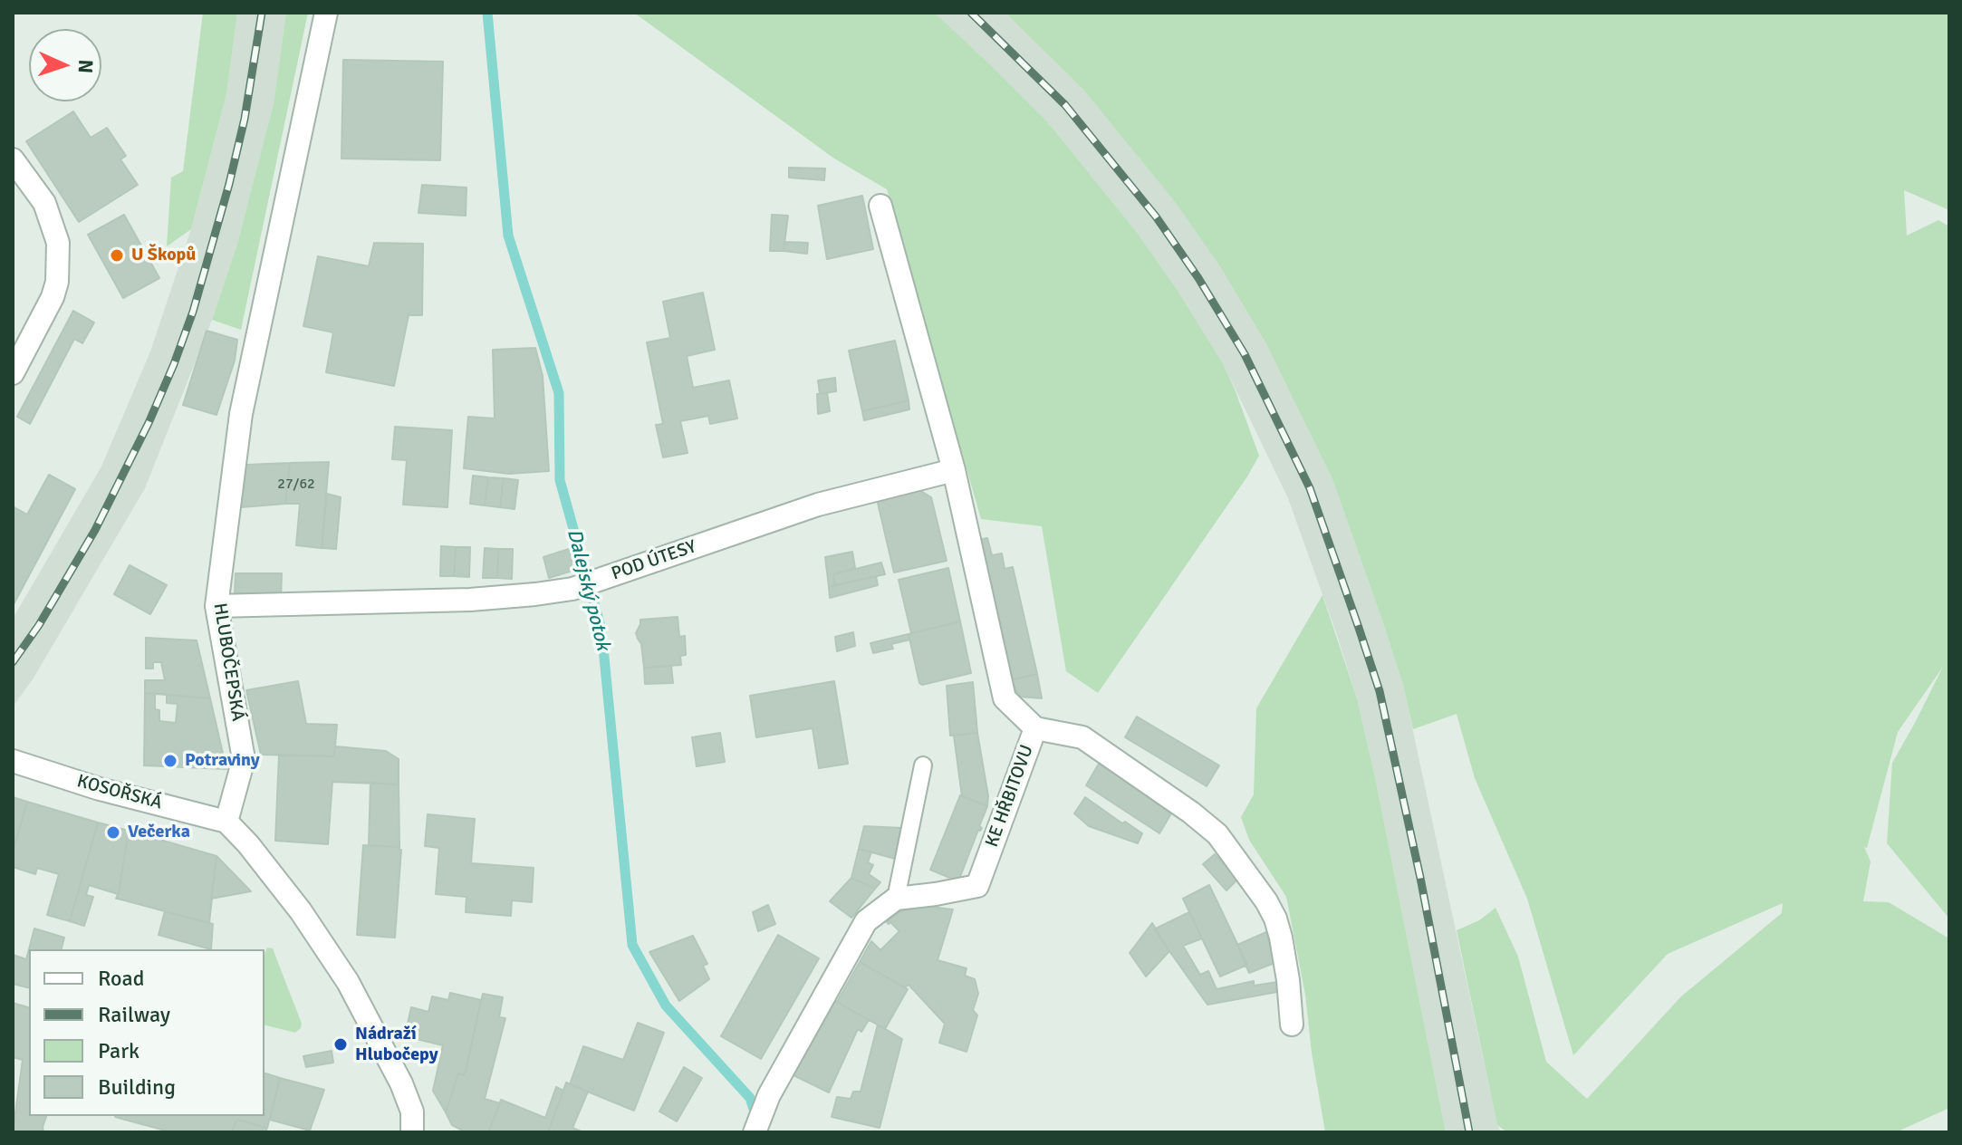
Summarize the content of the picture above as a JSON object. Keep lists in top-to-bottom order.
{
  "streets": {
    "street": [
      "POD ÚTESY",
      "HLUBOČEPSKÁ",
      "KOSOŘSKÁ",
      "KE HŘBITOVU"
    ]
  },
  "crossings": [
    ["POD ÚTESY", "HLUBOČEPSKÁ"],
    ["HLUBOČEPSKÁ", "KOSOŘSKÁ"]
  ],
  "water": ["Dalejský potok"],
  "places": [
    "U Škopů",
    "Potraviny",
    "Večerka",
    "Nádraží Hlubočepy"
  ],
  "house_numbers": ["27/62"],
  "legend": [
    "Road",
    "Railway",
    "Park",
    "Building"
  ],
  "north": "right"
}
